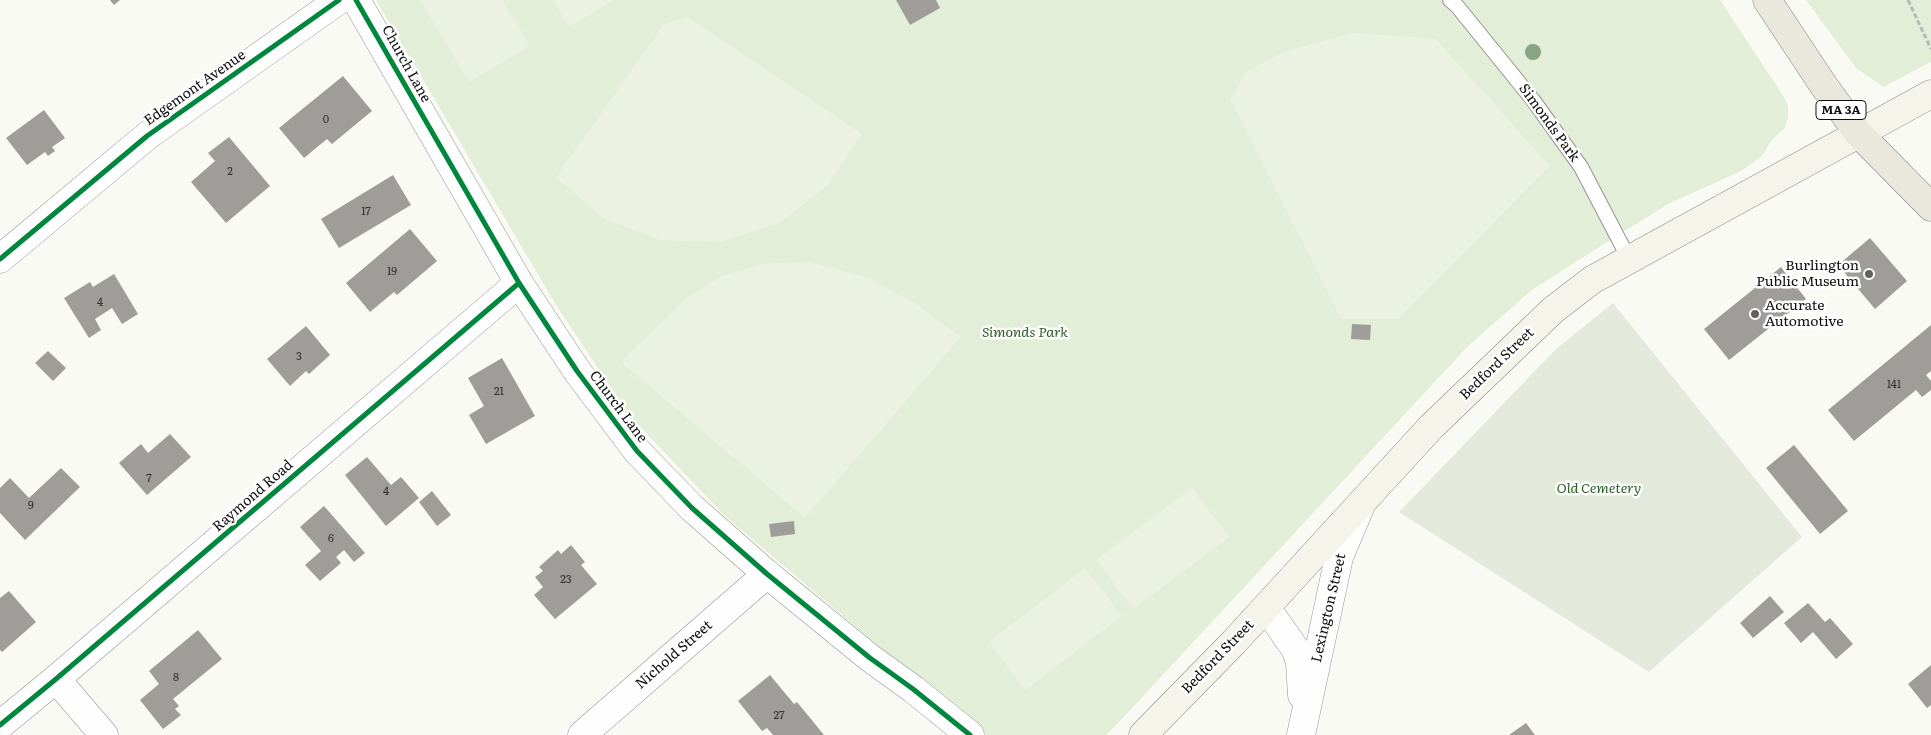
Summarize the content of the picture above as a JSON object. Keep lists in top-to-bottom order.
{
  "streets": {
    "main road": ["MA 3A", "Bedford Street"],
    "street": [
      "Church Lane",
      "Edgemont Avenue",
      "Raymond Road",
      "Lexington Street",
      "Nichold Street"
    ],
    "lane": ["Simonds Park"]
  },
  "crossings": [
    ["Church Lane", "Raymond Road"],
    ["Church Lane", "Nichold Street"],
    ["MA 3A", "Bedford Street"],
    ["Simonds Park", "Bedford Street"],
    ["Bedford Street", "Lexington Street"]
  ],
  "parks": ["Simonds Park", "Old Cemetery"],
  "places": ["Burlington Public Museum", "Accurate Automotive"],
  "house_numbers": [
    "0",
    "2",
    "17",
    "19",
    "4",
    "3",
    "141",
    "21",
    "7",
    "4",
    "9",
    "6",
    "23",
    "8",
    "27"
  ]
}
